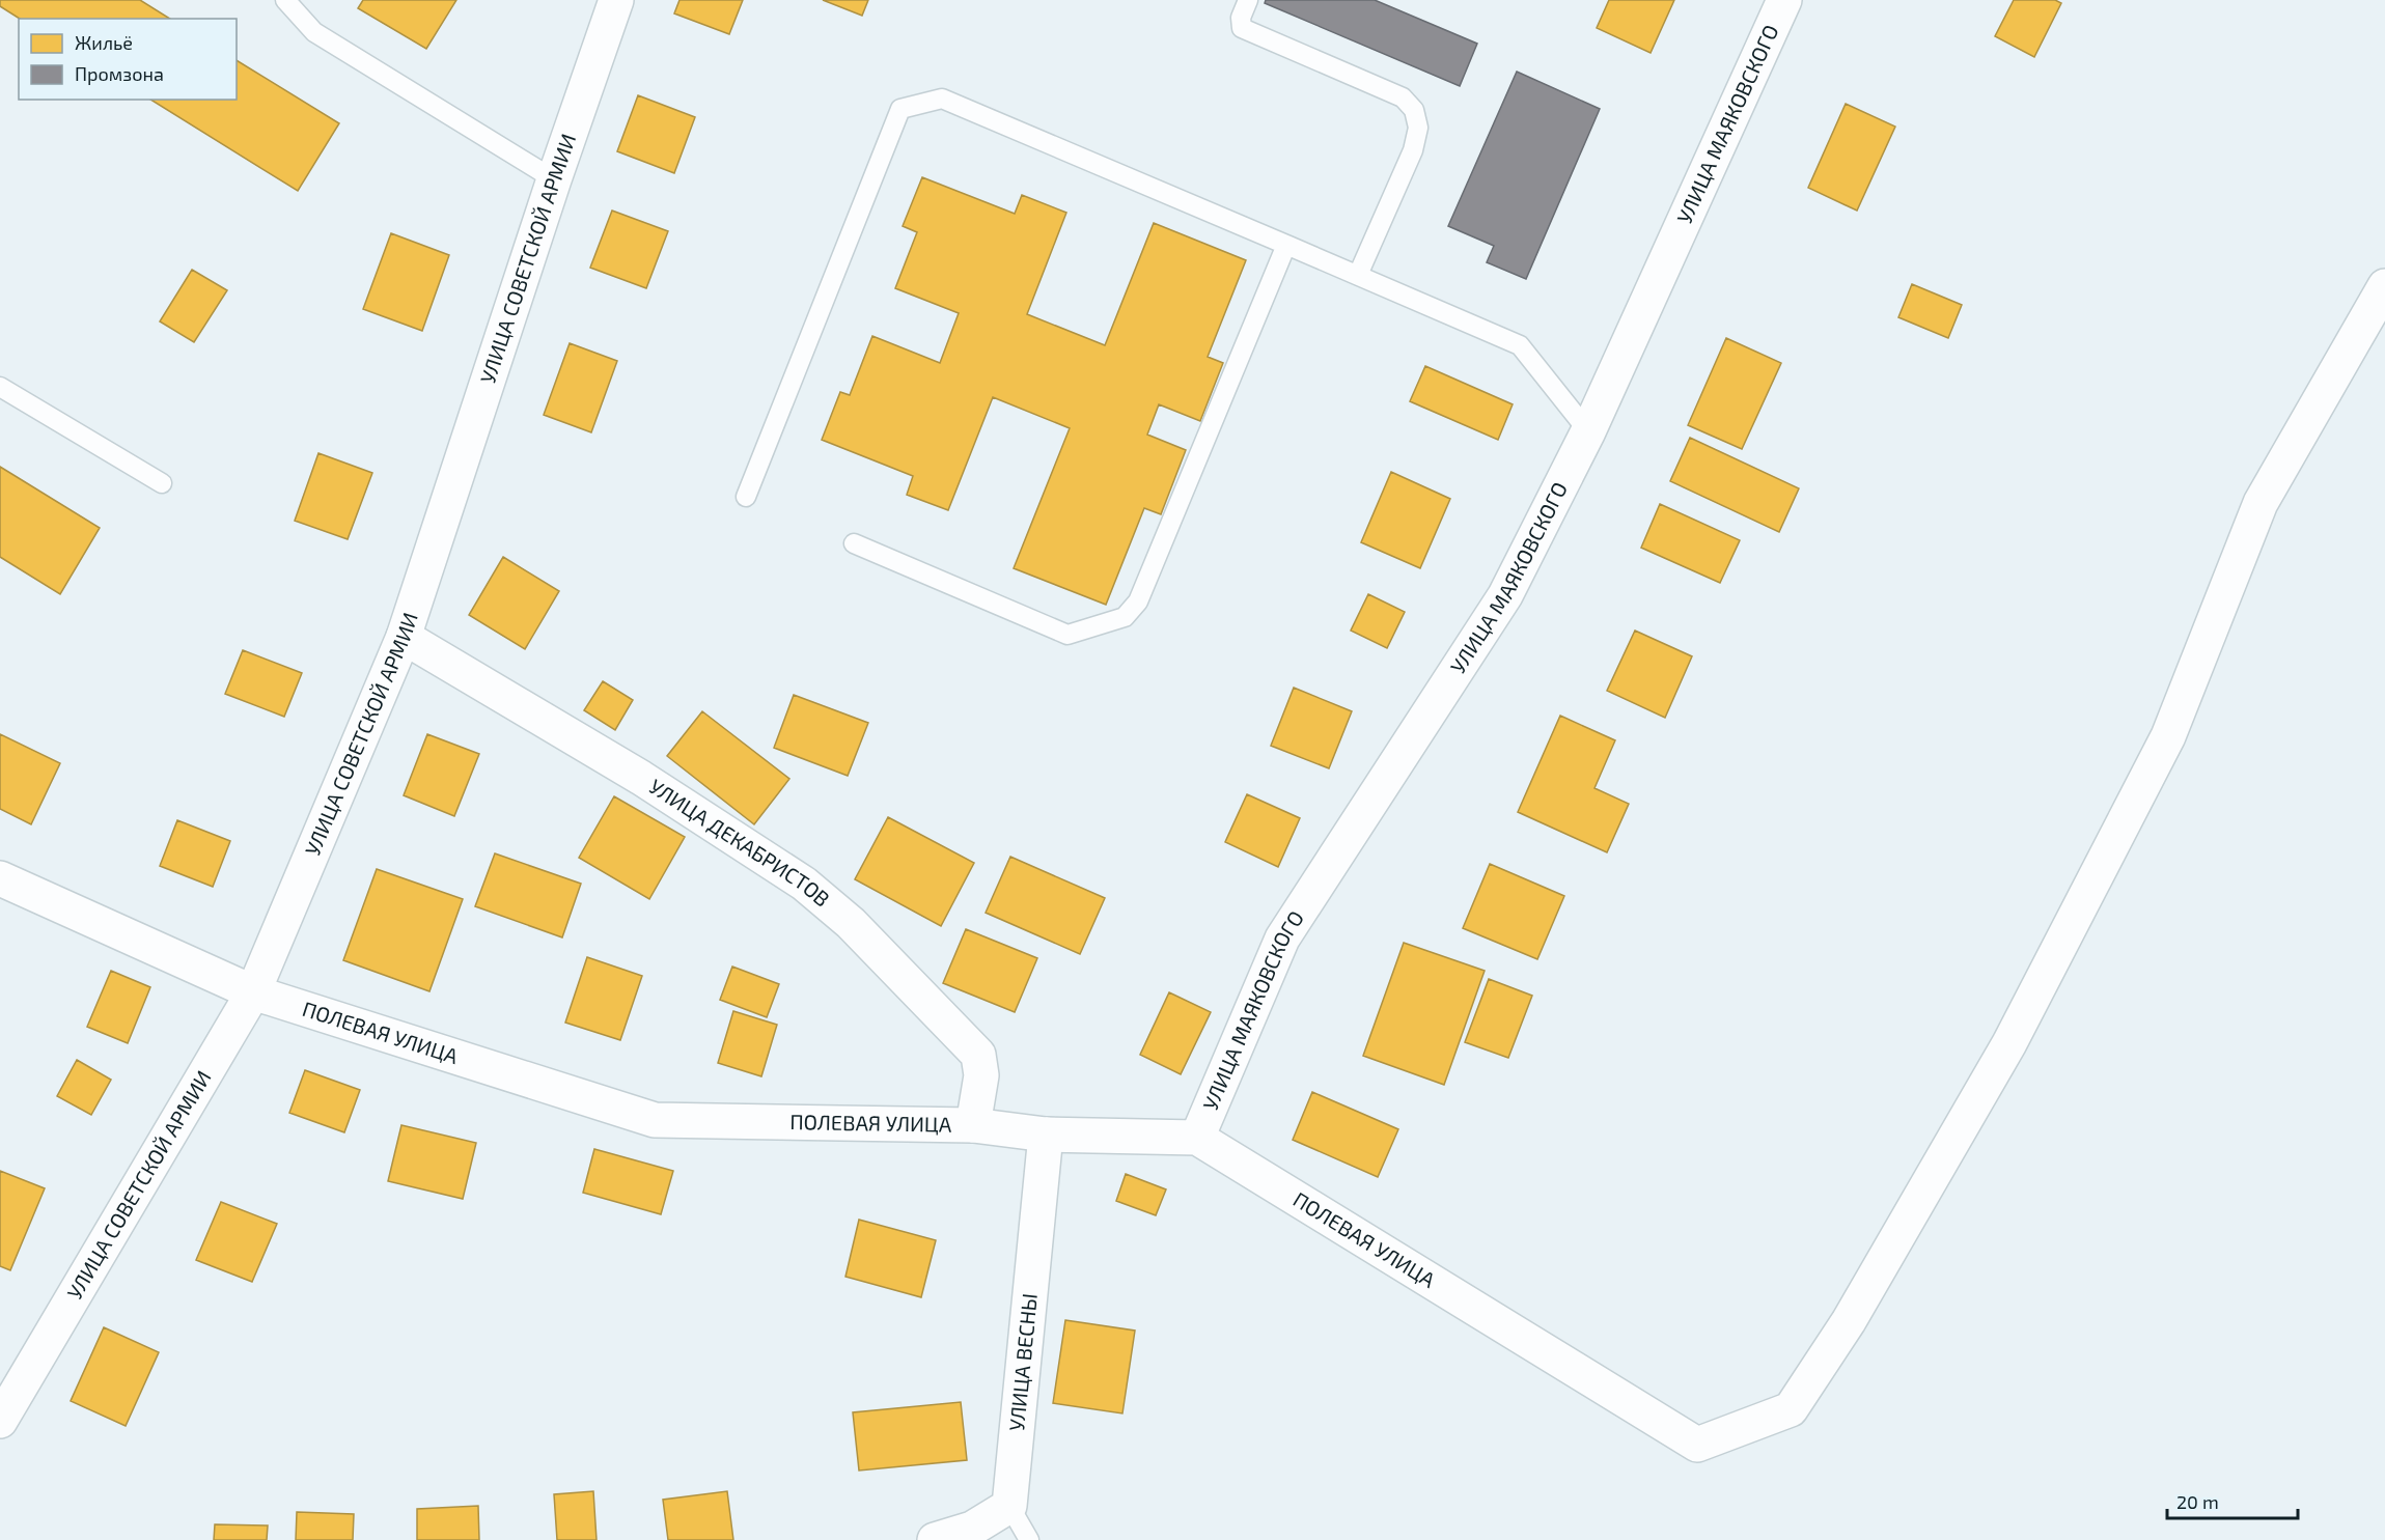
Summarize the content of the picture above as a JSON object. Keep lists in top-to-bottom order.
{
  "streets": {
    "street": [
      "УЛИЦА МАЯКОВСКОГО",
      "УЛИЦА СОВЕТСКОЙ АРМИИ",
      "УЛИЦА ДЕКАБРИСТОВ",
      "ПОЛЕВАЯ УЛИЦА",
      "УЛИЦА ВЕСНЫ"
    ]
  },
  "crossings": [
    ["УЛИЦА МАЯКОВСКОГО", "ПОЛЕВАЯ УЛИЦА"],
    ["УЛИЦА СОВЕТСКОЙ АРМИИ", "УЛИЦА ДЕКАБРИСТОВ"],
    ["УЛИЦА СОВЕТСКОЙ АРМИИ", "ПОЛЕВАЯ УЛИЦА"],
    ["УЛИЦА ДЕКАБРИСТОВ", "ПОЛЕВАЯ УЛИЦА"],
    ["ПОЛЕВАЯ УЛИЦА", "УЛИЦА ВЕСНЫ"]
  ],
  "legend": ["Жильё", "Промзона"],
  "scale_bar": "20 m"
}
